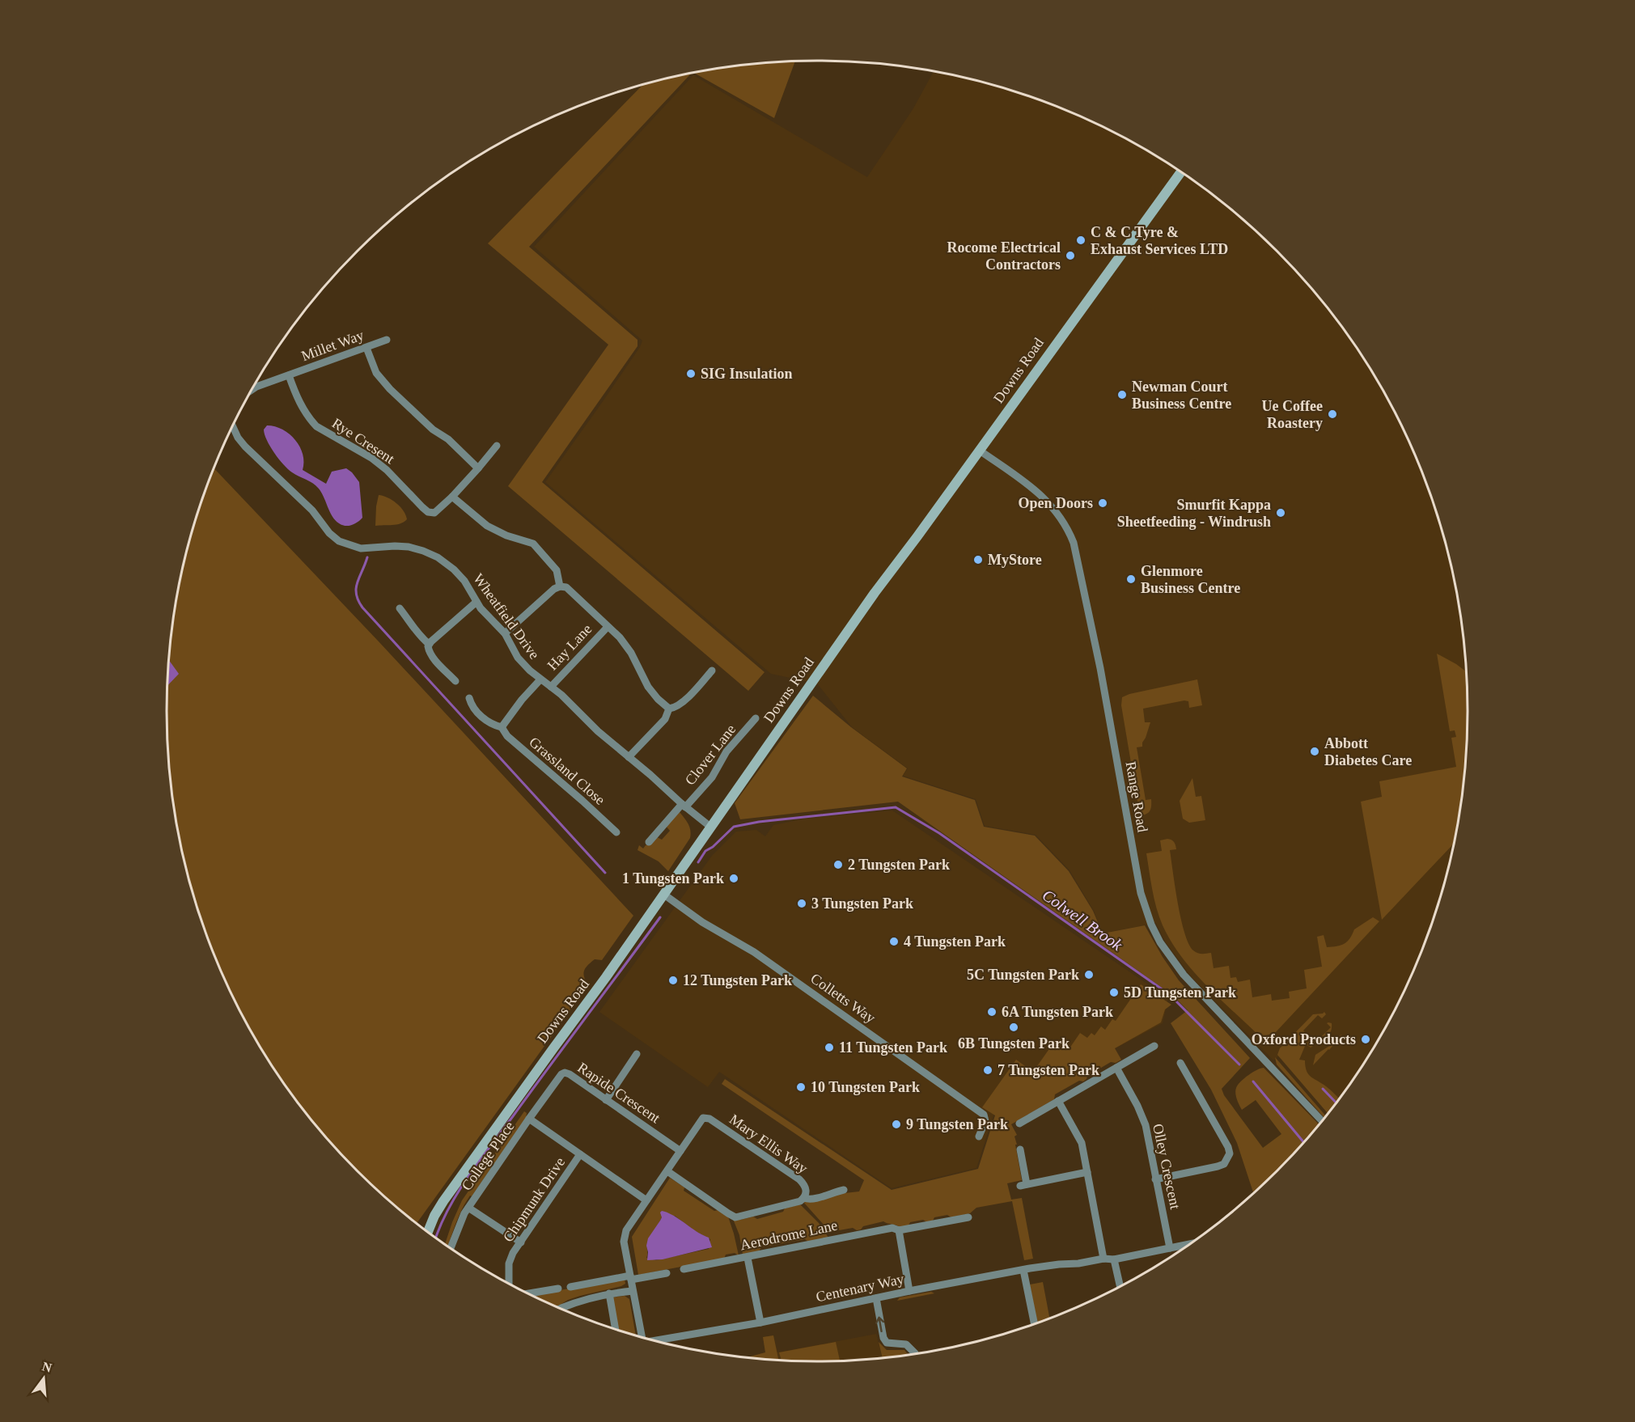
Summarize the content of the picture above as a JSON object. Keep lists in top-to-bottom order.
{
  "streets": {
    "street": [
      "Millet Way",
      "Downs Road",
      "Rye Cresent",
      "Wheatfield Drive",
      "Hay Lane",
      "Clover Lane",
      "Grassland Close",
      "Range Road",
      "Colletts Way",
      "Rapide Crescent",
      "Mary Ellis Way",
      "College Place",
      "Olley Crescent",
      "Chipmunk Drive",
      "Aerodrome Lane",
      "Centenary Way"
    ]
  },
  "crossings": [
    ["Millet Way", "Rye Cresent"],
    ["Downs Road", "Wheatfield Drive"],
    ["Downs Road", "Range Road"],
    ["Downs Road", "Colletts Way"],
    ["Wheatfield Drive", "Hay Lane"],
    ["Wheatfield Drive", "Clover Lane"],
    ["Rapide Crescent", "Mary Ellis Way"],
    ["Rapide Crescent", "College Place"],
    ["College Place", "Chipmunk Drive"],
    ["Olley Crescent", "Centenary Way"]
  ],
  "water": ["Colwell Brook"],
  "places": [
    "C & C Tyre & Exhaust Services LTD",
    "Rocome Electrical Contractors",
    "SIG Insulation",
    "Newman Court Business Centre",
    "Ue Coffee Roastery",
    "Open Doors",
    "Smurfit Kappa Sheetfeeding - Windrush",
    "MyStore",
    "Glenmore Business Centre",
    "Abbott Diabetes Care",
    "2 Tungsten Park",
    "1 Tungsten Park",
    "3 Tungsten Park",
    "4 Tungsten Park",
    "5C Tungsten Park",
    "12 Tungsten Park",
    "5D Tungsten Park",
    "6A Tungsten Park",
    "6B Tungsten Park",
    "Oxford Products",
    "11 Tungsten Park",
    "7 Tungsten Park",
    "10 Tungsten Park",
    "9 Tungsten Park"
  ],
  "north": "top"
}
